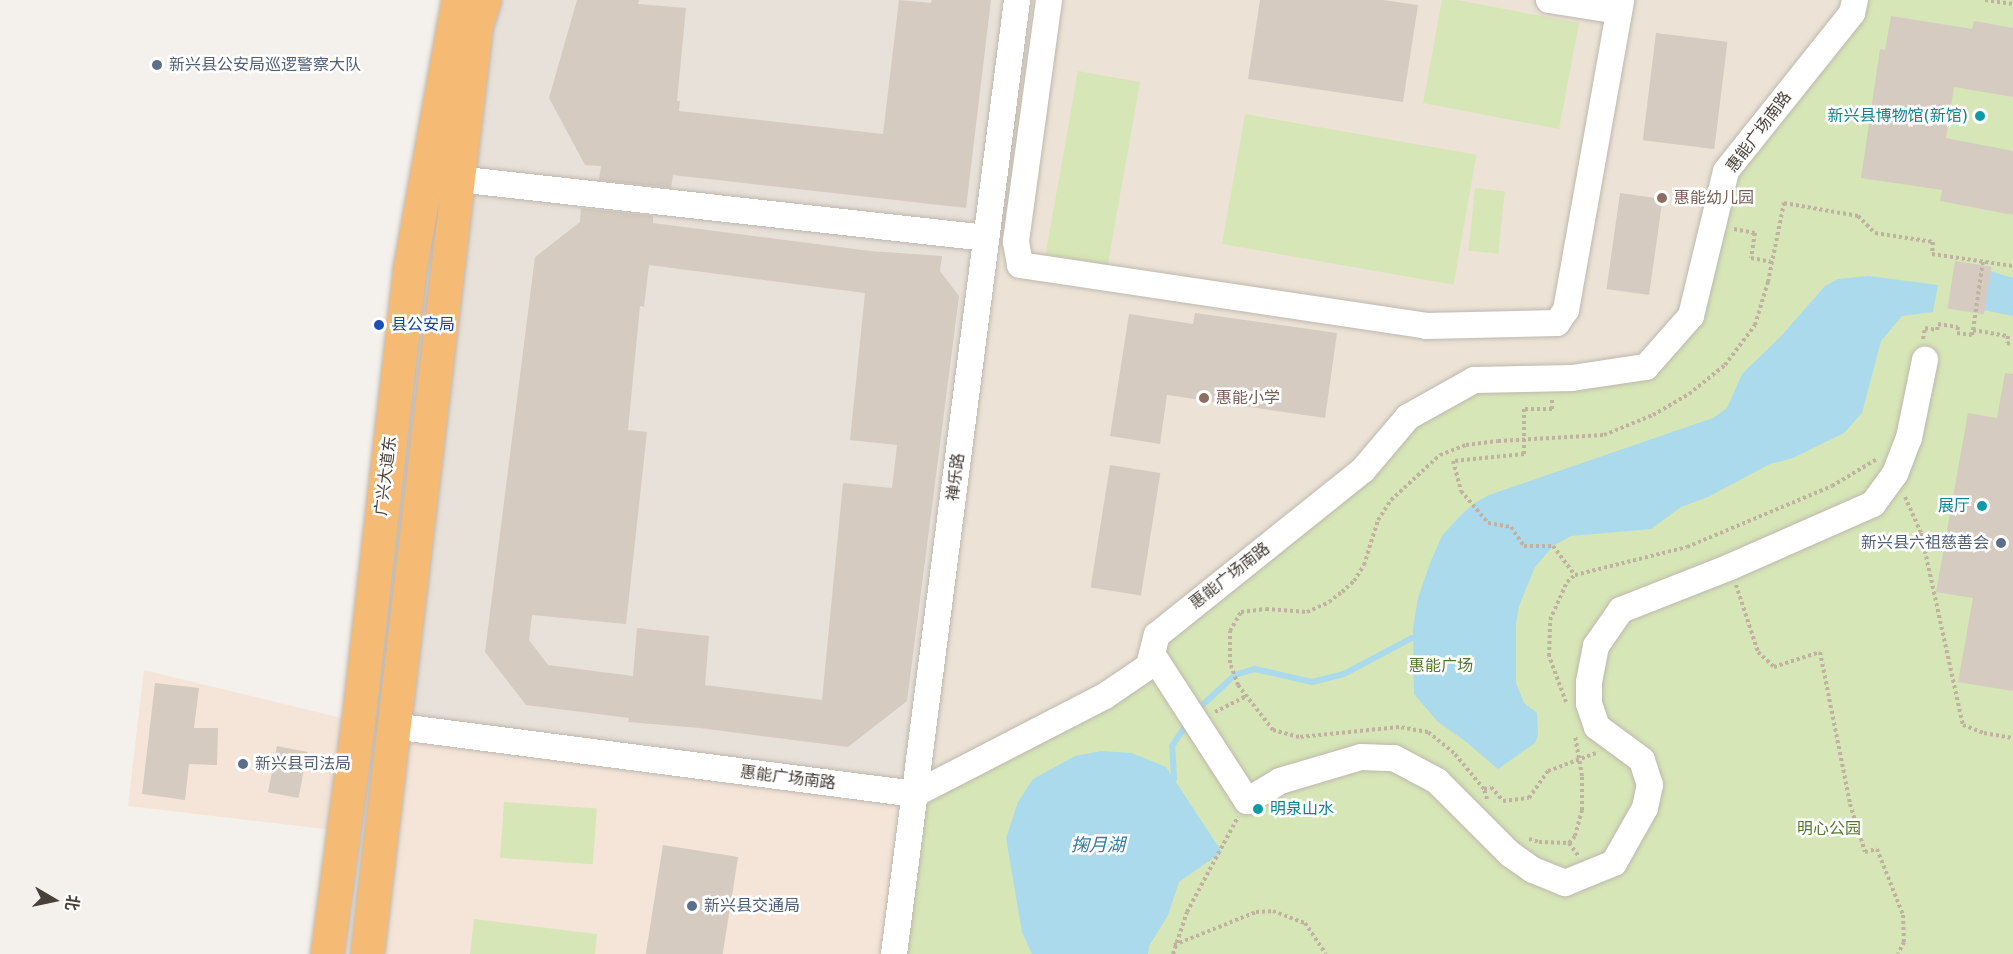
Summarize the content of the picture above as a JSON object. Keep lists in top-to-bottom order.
{
  "streets": {
    "highway": ["广兴大道东"],
    "street": ["惠能广场南路", "禅乐路"]
  },
  "crossings": [
    ["惠能广场南路", "禅乐路"]
  ],
  "water": ["掬月湖"],
  "parks": ["惠能广场", "明心公园"],
  "places": [
    "新兴县公安局巡逻警察大队",
    "新兴县博物馆(新馆)",
    "惠能幼儿园",
    "县公安局",
    "惠能小学",
    "展厅",
    "新兴县六祖慈善会",
    "新兴县司法局",
    "明泉山水",
    "新兴县交通局"
  ],
  "north": "right"
}
